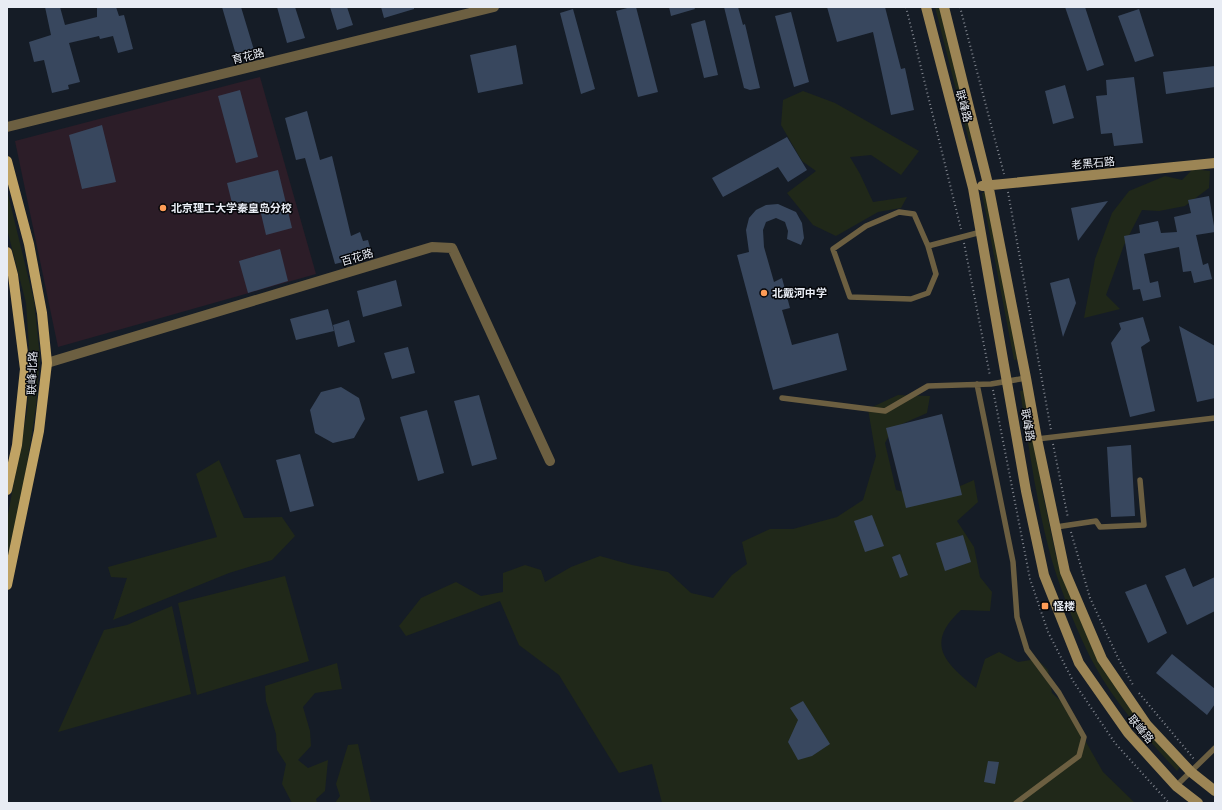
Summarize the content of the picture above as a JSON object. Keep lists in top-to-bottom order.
{
  "streets": {
    "main road": ["联峰路", "老黑石路", "联峰北路"],
    "street": ["育花路", "百花路"]
  },
  "crossings": [
    ["联峰路", "老黑石路"],
    ["百花路", "联峰北路"]
  ],
  "places": {
    "other": ["北京理工大学秦皇岛分校", "北戴河中学"],
    "transit": ["怪楼"]
  }
}
